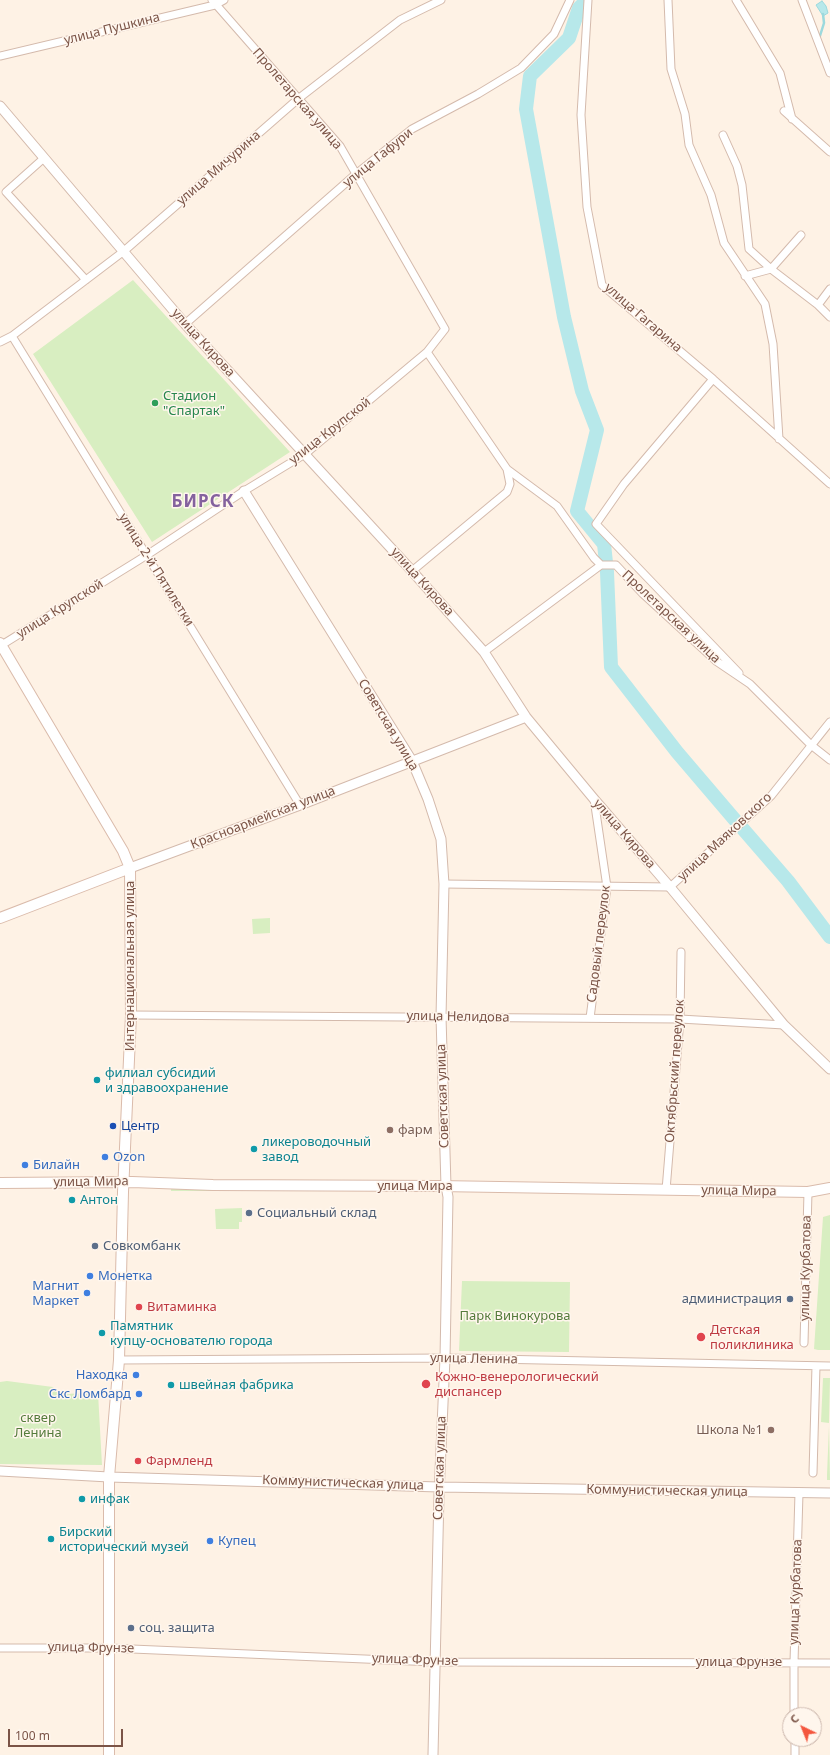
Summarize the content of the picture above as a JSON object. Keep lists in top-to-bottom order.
{
  "streets": {
    "main road": ["Красноармейская улица", "Интернациональная улица", "улица Мира"],
    "street": [
      "улица Пушкина",
      "Пролетарская улица",
      "улица Гафури",
      "улица Мичурина",
      "улица Гагарина",
      "улица Кирова",
      "улица Крупской",
      "улица 2-й Пятилетки",
      "Советская улица",
      "улица Маяковского",
      "Садовый переулок",
      "улица Нелидова",
      "Октябрьский переулок",
      "улица Курбатова",
      "улица Ленина",
      "Коммунистическая улица",
      "улица Фрунзе"
    ]
  },
  "crossings": [
    ["улица Пушкина", "Пролетарская улица"],
    ["Пролетарская улица", "улица Гафури"],
    ["Пролетарская улица", "улица Мичурина"],
    ["Пролетарская улица", "улица Гагарина"],
    ["Пролетарская улица", "улица Крупской"],
    ["Пролетарская улица", "улица Маяковского"],
    ["улица Гафури", "улица Кирова"],
    ["улица Мичурина", "улица Кирова"],
    ["улица Мичурина", "улица 2-й Пятилетки"],
    ["улица Кирова", "улица Крупской"],
    ["улица Кирова", "Красноармейская улица"],
    ["улица Кирова", "улица Маяковского"],
    ["улица Кирова", "Садовый переулок"],
    ["улица Кирова", "улица Нелидова"],
    ["улица Крупской", "улица 2-й Пятилетки"],
    ["улица Крупской", "Советская улица"],
    ["улица Крупской", "Интернациональная улица"],
    ["улица 2-й Пятилетки", "Красноармейская улица"],
    ["Советская улица", "Красноармейская улица"],
    ["Советская улица", "улица Маяковского"],
    ["Советская улица", "улица Нелидова"],
    ["Советская улица", "улица Мира"],
    ["Советская улица", "улица Ленина"],
    ["Советская улица", "Коммунистическая улица"],
    ["Советская улица", "улица Фрунзе"],
    ["Красноармейская улица", "Интернациональная улица"],
    ["улица Маяковского", "Садовый переулок"],
    ["Садовый переулок", "улица Нелидова"],
    ["Интернациональная улица", "улица Нелидова"],
    ["Интернациональная улица", "улица Мира"],
    ["Интернациональная улица", "улица Ленина"],
    ["Интернациональная улица", "Коммунистическая улица"],
    ["Интернациональная улица", "улица Фрунзе"],
    ["улица Нелидова", "Октябрьский переулок"],
    ["Октябрьский переулок", "улица Мира"],
    ["улица Мира", "улица Курбатова"],
    ["улица Курбатова", "Коммунистическая улица"],
    ["улица Курбатова", "улица Фрунзе"]
  ],
  "districts": ["БИРСК"],
  "parks": ["Парк Винокурова", "сквер Ленина"],
  "places": [
    "Стадион \"Спартак\"",
    "филиал субсидий и здравоохранение",
    "Центр",
    "фарм",
    "ликероводочный завод",
    "Ozon",
    "Билайн",
    "Антон",
    "Социальный склад",
    "Совкомбанк",
    "Монетка",
    "Магнит Маркет",
    "администрация",
    "Витаминка",
    "Памятник купцу-основателю города",
    "Детская поликлиника",
    "Находка",
    "Кожно-венерологический диспансер",
    "швейная фабрика",
    "Скс Ломбард",
    "Школа №1",
    "Фармленд",
    "инфак",
    "Бирский исторический музей",
    "Купец",
    "соц. защита"
  ],
  "scale_bar": "100 m",
  "north": "top left"
}
